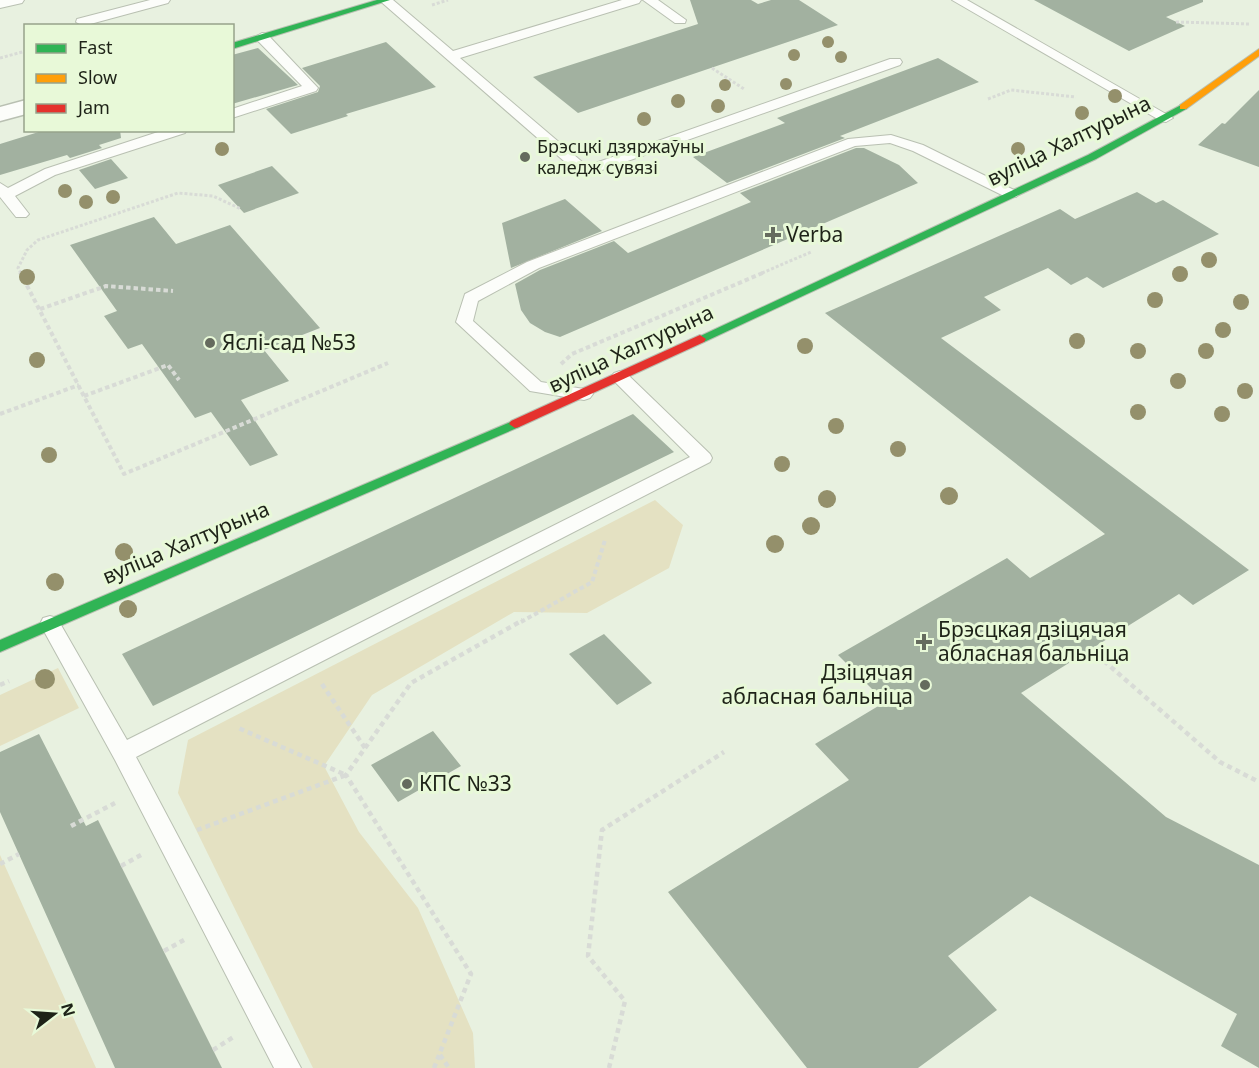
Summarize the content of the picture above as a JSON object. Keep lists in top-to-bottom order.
{
  "streets": {
    "street": ["вуліца Халтурына"]
  },
  "places": {
    "other": [
      "Брэсцкі дзяржаўны каледж сувязі",
      "Яслі-сад №53",
      "Дзіцячая абласная бальніца",
      "КПС №33"
    ],
    "health": ["Verba", "Брэсцкая дзіцячая абласная бальніца"]
  },
  "legend": ["Fast", "Slow", "Jam"],
  "north": "right"
}
